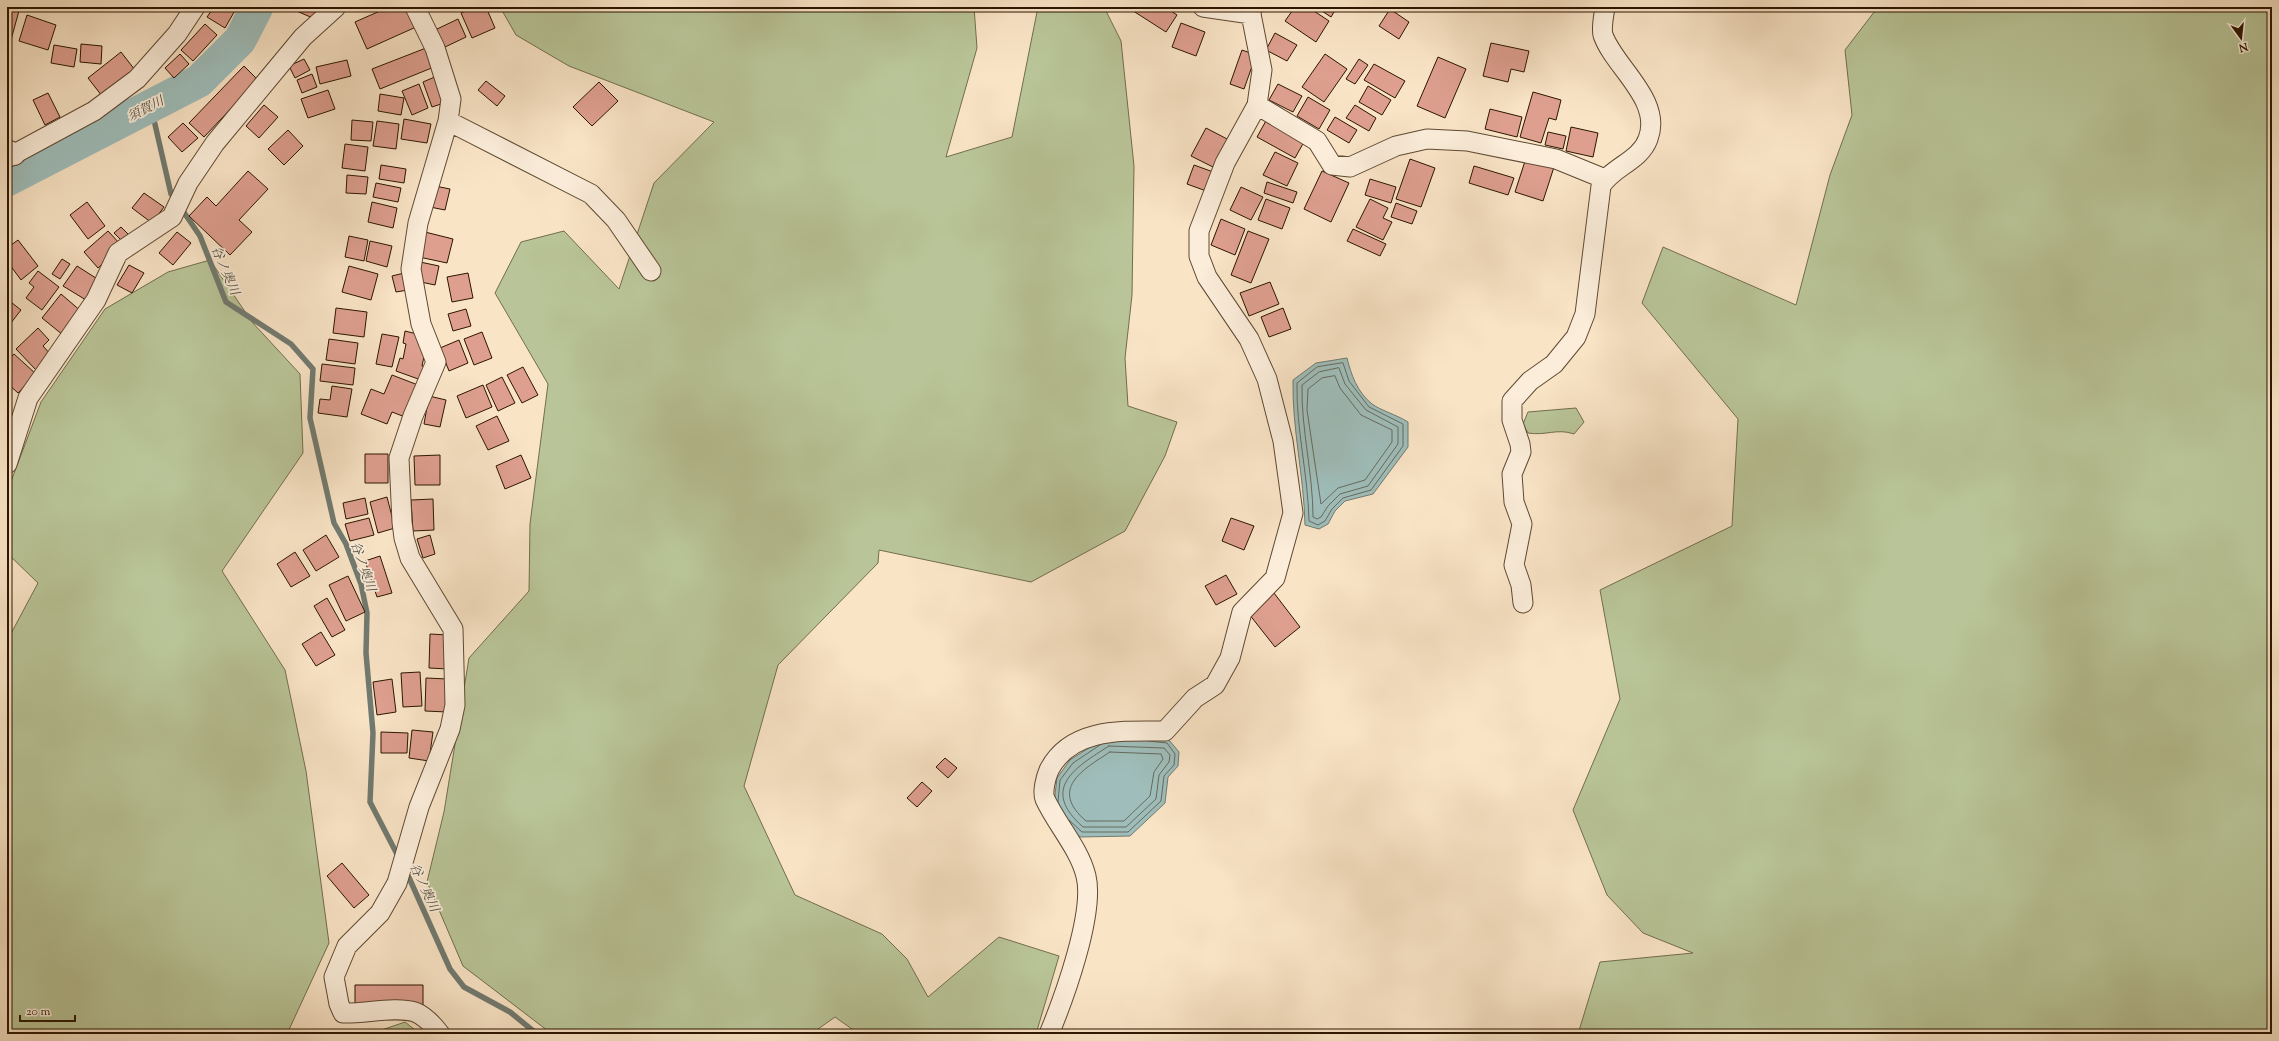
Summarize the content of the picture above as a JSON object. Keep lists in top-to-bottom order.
{
  "water": ["須賀川", "谷ノ奥川"],
  "scale_bar": "20 m",
  "north": "bottom"
}
